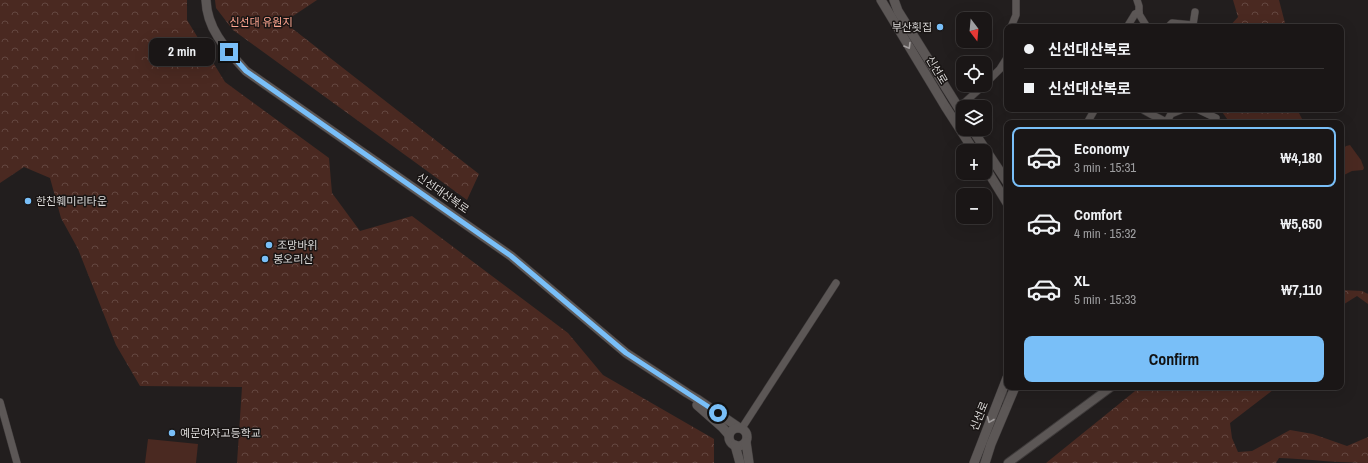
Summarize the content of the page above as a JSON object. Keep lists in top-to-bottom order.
{
  "streets": {
    "main road": ["신선로", "신선대산복로"]
  },
  "parks": ["신선대 유원지"],
  "places": [
    "부산횟집",
    "한친훼미리타운",
    "조망바위",
    "봉오리산",
    "예문여자고등학교"
  ],
  "north": "bottom",
  "page": {
    "map_buttons": ["+", "−"],
    "banner": ["신선대산복로", "신선대산복로"],
    "bubble": "2 min",
    "list": [
      {
        "name": "Economy",
        "note": "3 min · 15:31",
        "value": "₩4,180"
      },
      {
        "name": "Comfort",
        "note": "4 min · 15:32",
        "value": "₩5,650"
      },
      {
        "name": "XL",
        "note": "5 min · 15:33",
        "value": "₩7,110"
      }
    ],
    "buttons": "Confirm"
  }
}
